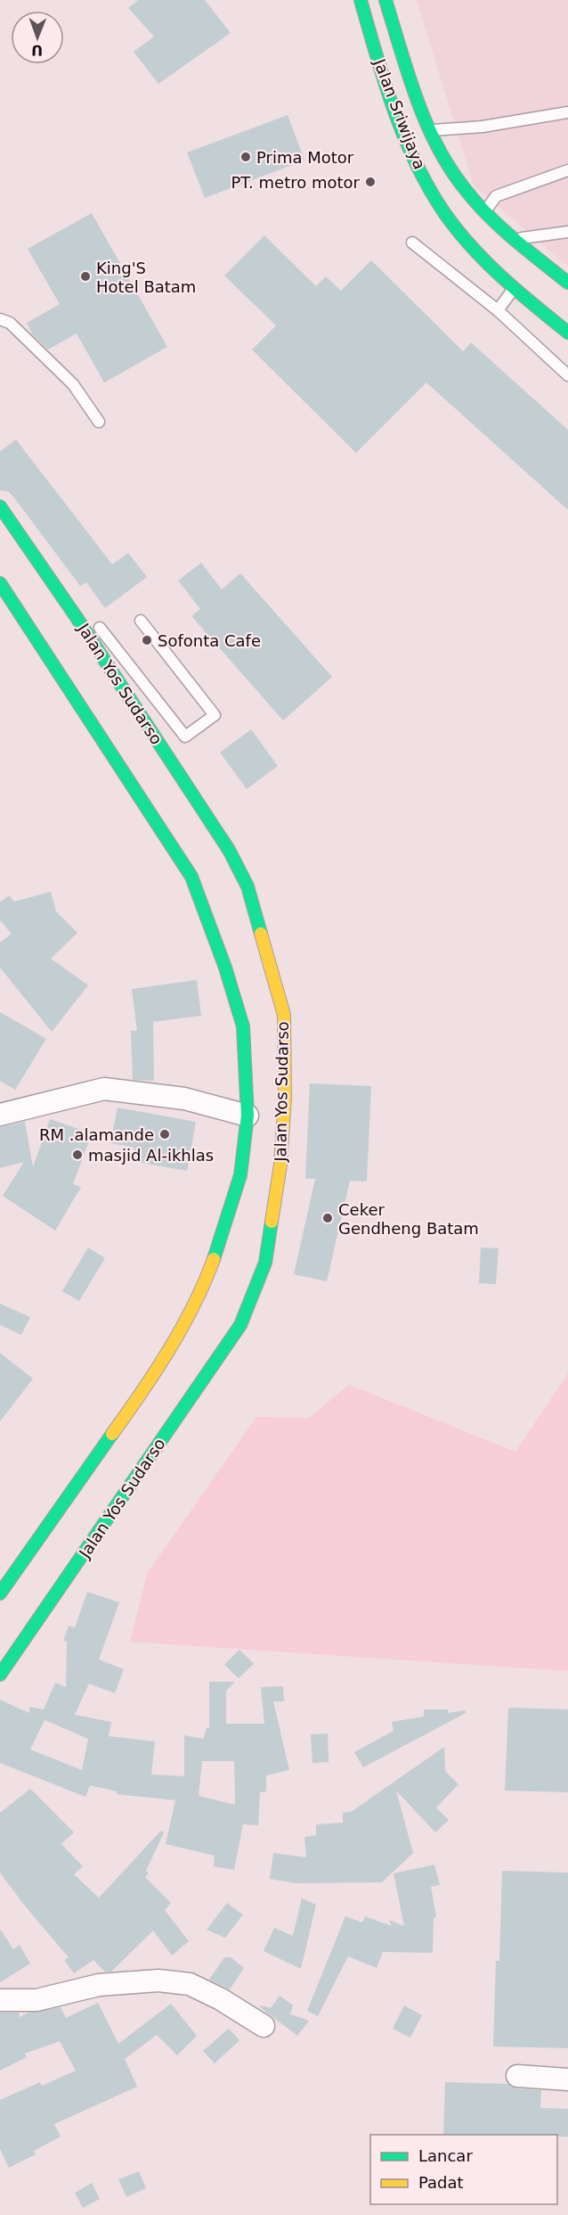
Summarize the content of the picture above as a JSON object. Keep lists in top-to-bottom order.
{
  "streets": {
    "main road": ["Jalan Sriwijaya", "Jalan Yos Sudarso"]
  },
  "places": [
    "Prima Motor",
    "PT. metro motor",
    "King'S Hotel Batam",
    "Sofonta Cafe",
    "RM .alamande",
    "masjid Al-ikhlas",
    "Ceker Gendheng Batam"
  ],
  "legend": ["Lancar", "Padat"],
  "north": "bottom"
}
